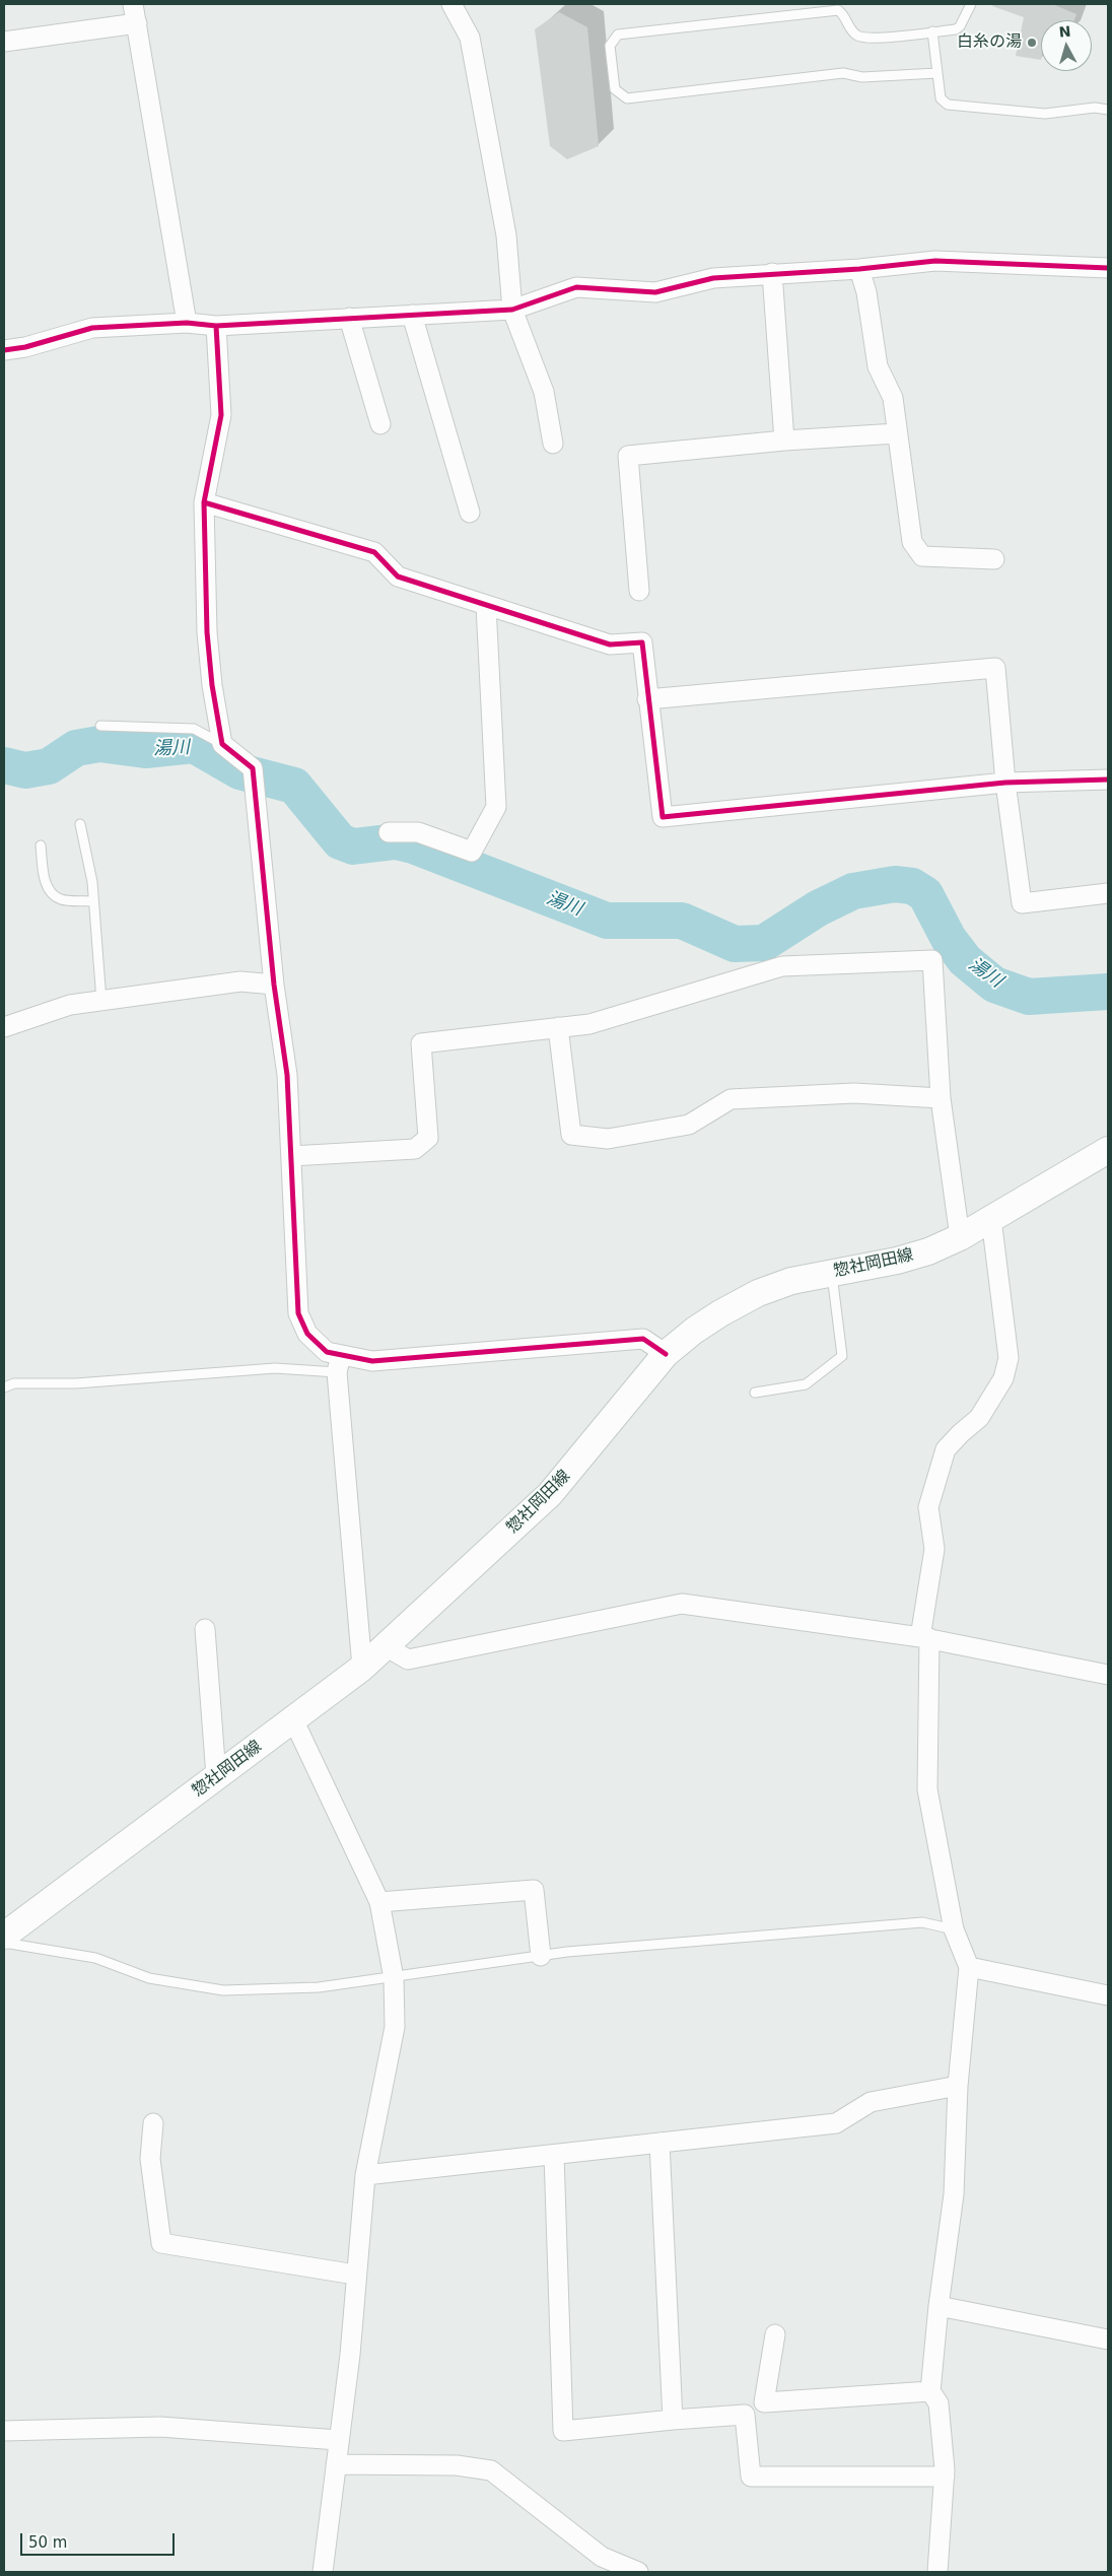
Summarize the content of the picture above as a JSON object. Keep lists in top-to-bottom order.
{
  "streets": {
    "main road": ["惣社岡田線"]
  },
  "water": ["湯川"],
  "places": ["白糸の湯"],
  "scale_bar": "50 m",
  "north": "top"
}
